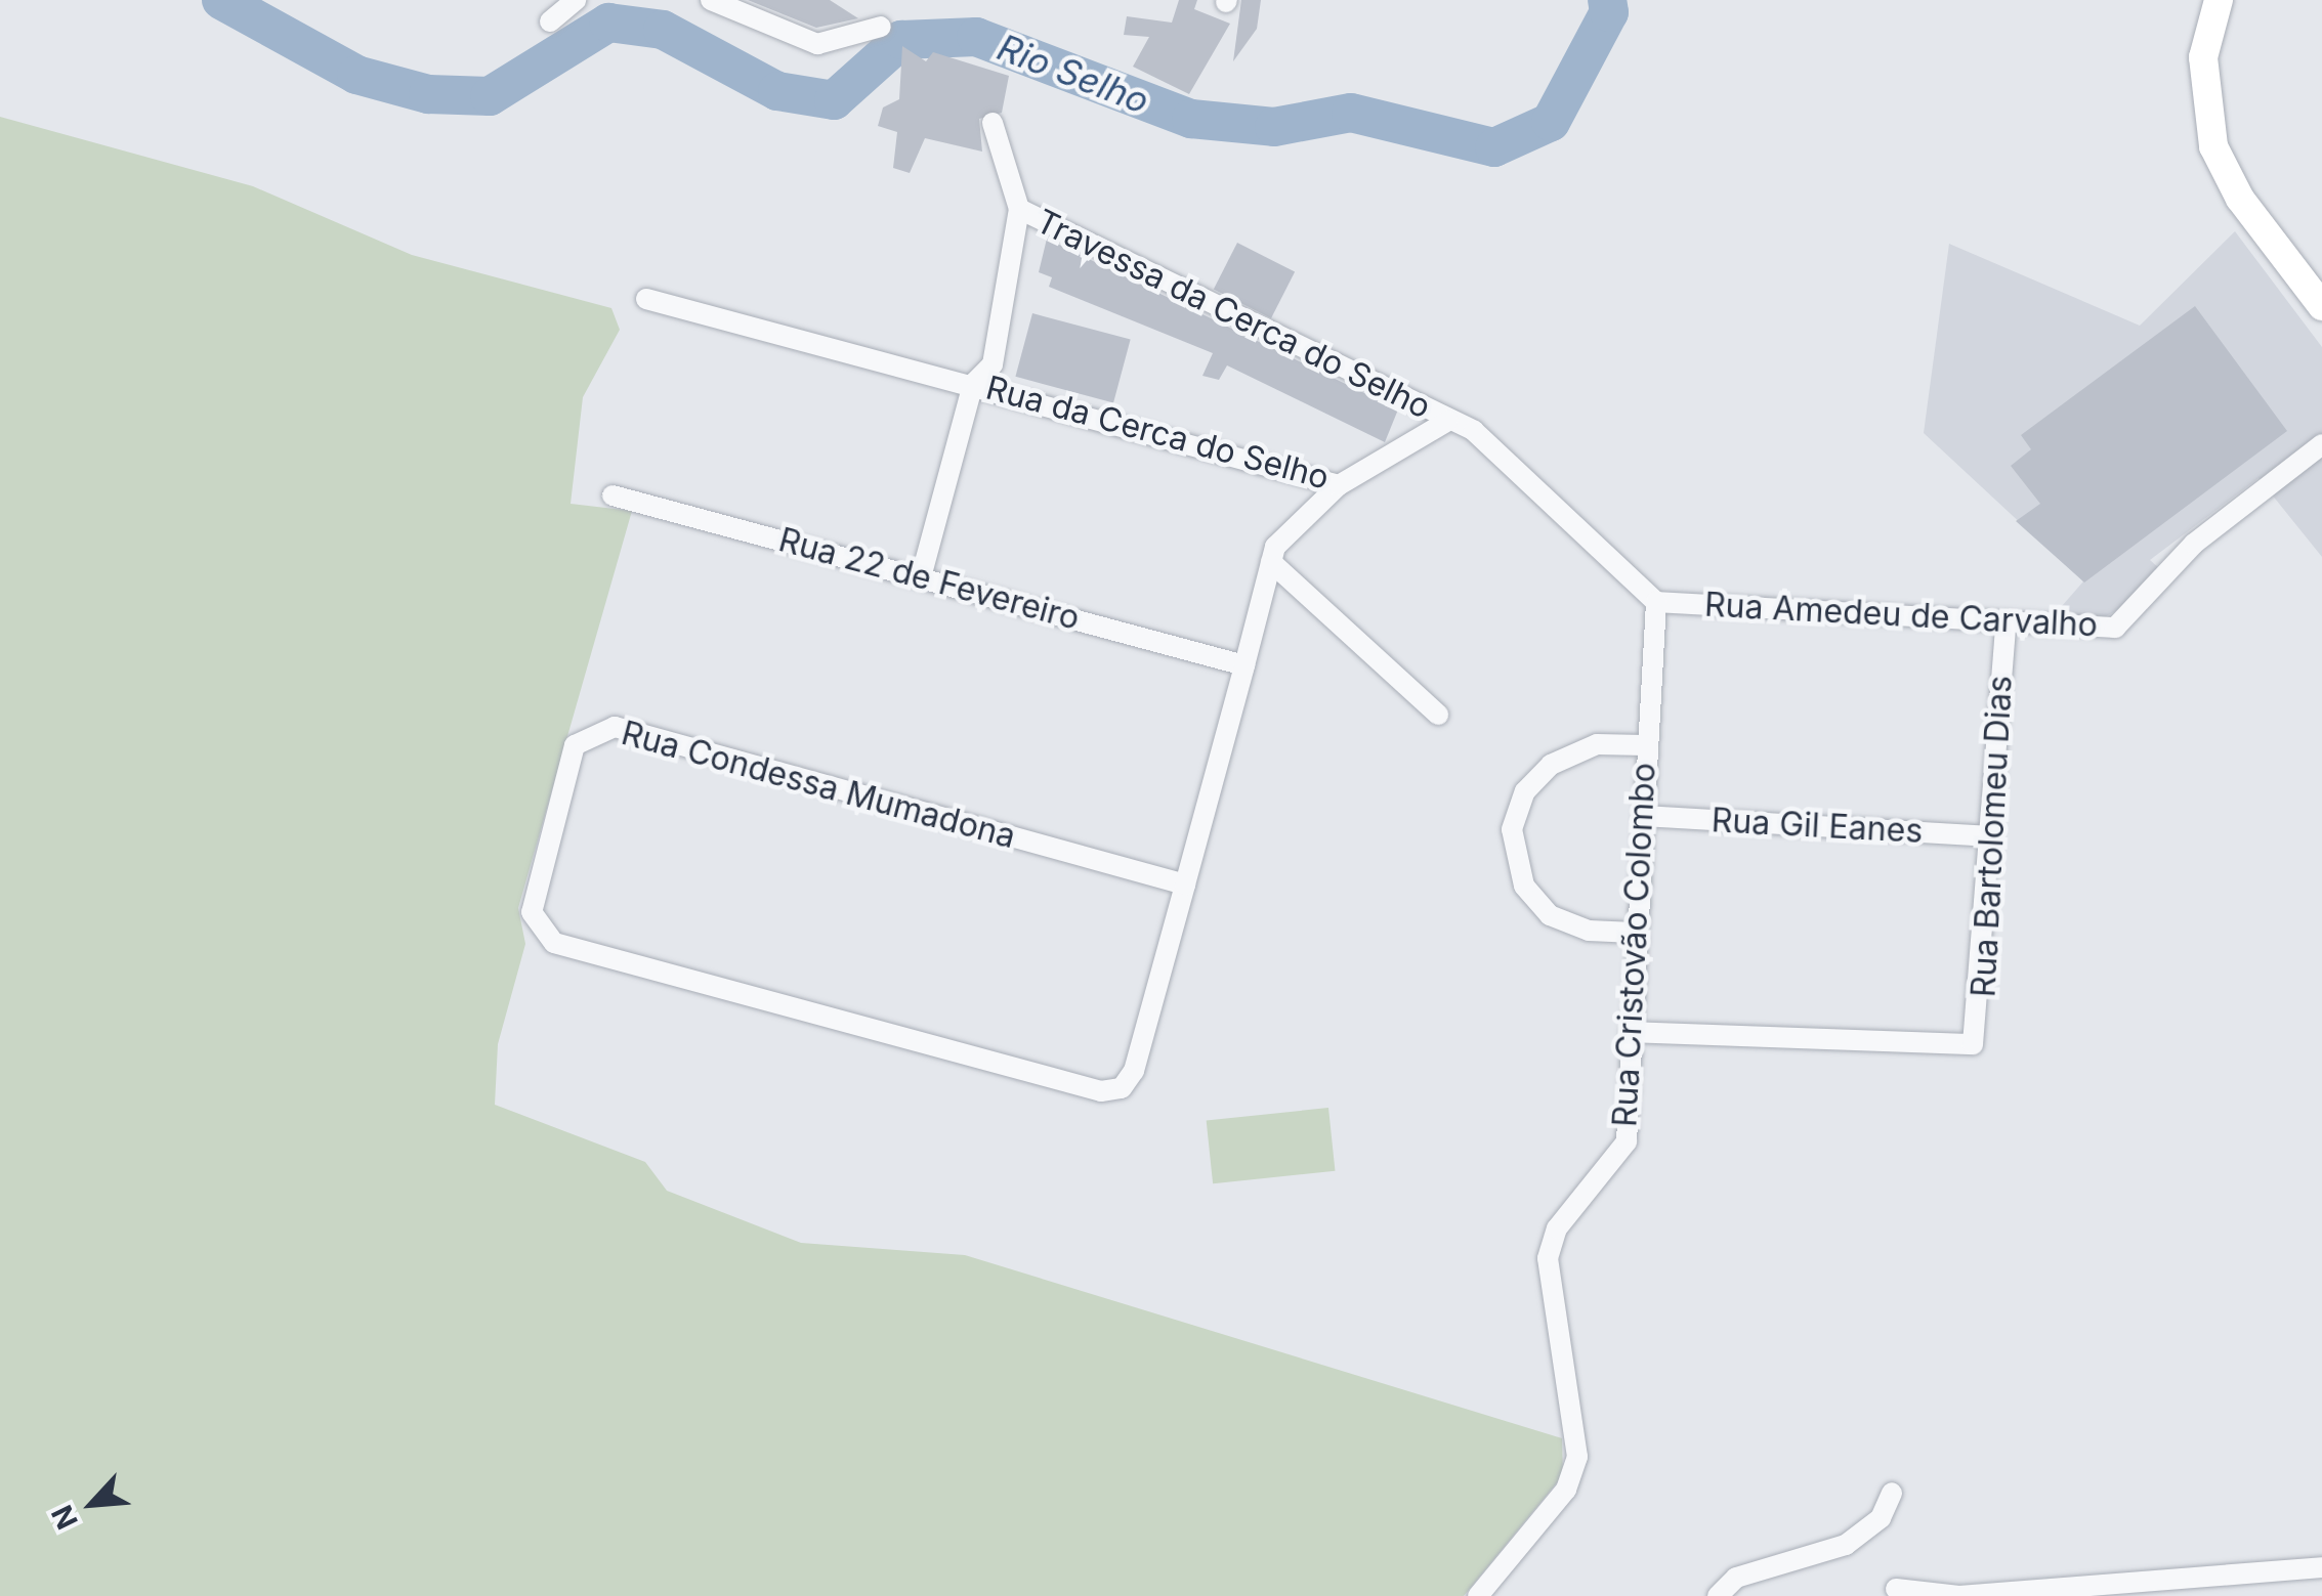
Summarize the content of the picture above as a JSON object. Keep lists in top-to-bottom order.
{
  "streets": {
    "street": [
      "Travessa da Cerca do Selho",
      "Rua da Cerca do Selho",
      "Rua 22 de Fevereiro",
      "Rua Amedeu de Carvalho",
      "Rua Condessa Mumadona",
      "Rua Gil Eanes",
      "Rua Bartolomeu Dias",
      "Rua Cristovão Colombo"
    ]
  },
  "crossings": [
    ["Travessa da Cerca do Selho", "Rua da Cerca do Selho"],
    ["Rua Amedeu de Carvalho", "Rua Bartolomeu Dias"],
    ["Rua Amedeu de Carvalho", "Rua Cristovão Colombo"],
    ["Rua Gil Eanes", "Rua Bartolomeu Dias"],
    ["Rua Gil Eanes", "Rua Cristovão Colombo"],
    ["Rua Bartolomeu Dias", "Rua Cristovão Colombo"]
  ],
  "water": ["Rio Selho"],
  "north": "bottom left"
}
